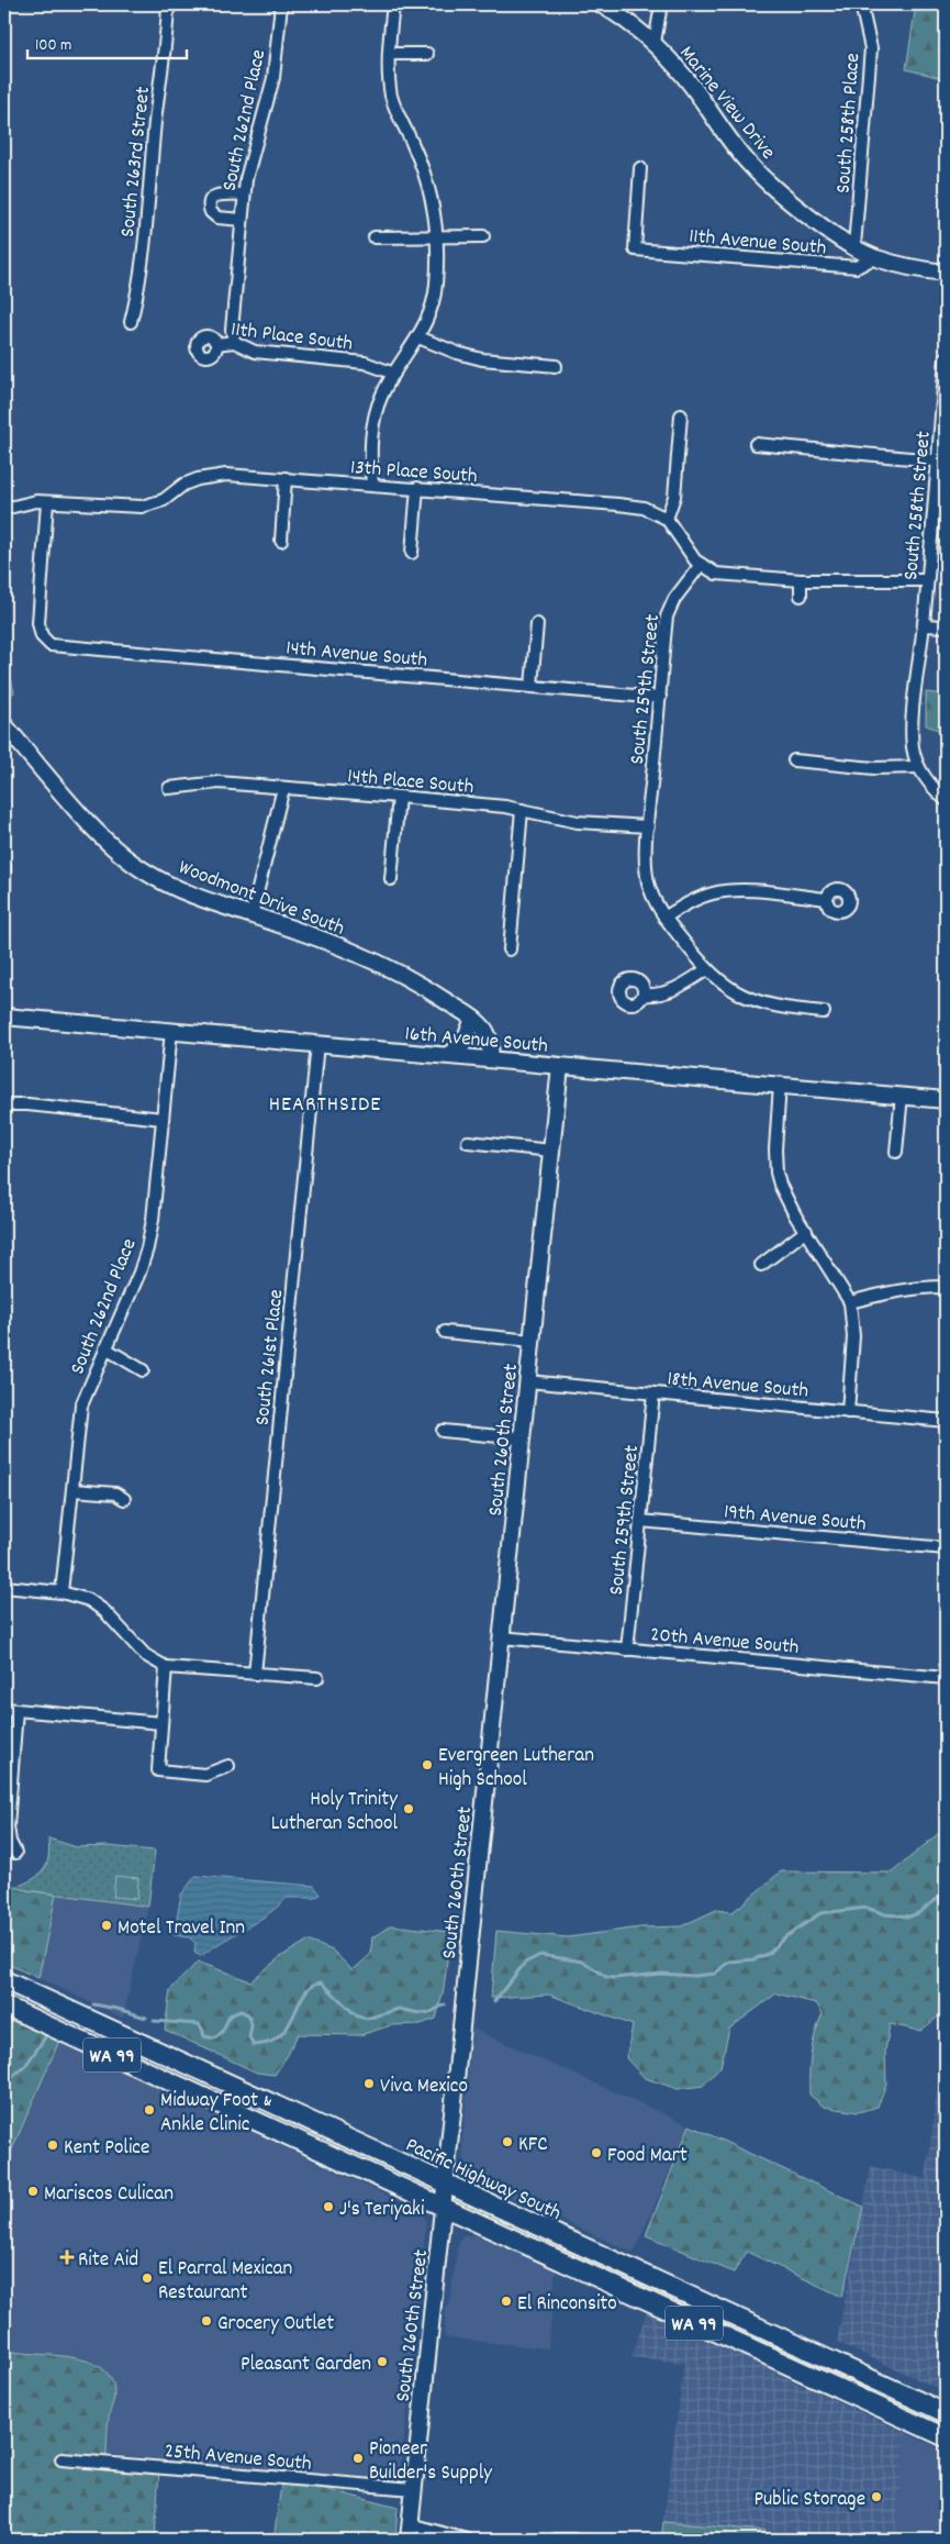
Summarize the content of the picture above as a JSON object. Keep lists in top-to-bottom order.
{
  "streets": {
    "main road": [
      "Marine View Drive",
      "Woodmont Drive South",
      "16th Avenue South",
      "South 260th Street",
      "WA 99",
      "Pacific Highway South"
    ],
    "street": [
      "South 262nd Place",
      "South 258th Place",
      "South 263rd Street",
      "11th Avenue South",
      "11th Place South",
      "13th Place South",
      "South 258th Street",
      "14th Avenue South",
      "South 259th Street",
      "14th Place South",
      "South 261st Place",
      "18th Avenue South",
      "19th Avenue South",
      "20th Avenue South",
      "25th Avenue South"
    ]
  },
  "crossings": [
    ["Marine View Drive", "South 258th Place"],
    ["Marine View Drive", "11th Avenue South"],
    ["South 262nd Place", "11th Place South"],
    ["South 262nd Place", "16th Avenue South"],
    ["13th Place South", "14th Avenue South"],
    ["13th Place South", "South 259th Street"],
    ["14th Avenue South", "South 259th Street"],
    ["South 259th Street", "14th Place South"],
    ["South 259th Street", "18th Avenue South"],
    ["South 259th Street", "19th Avenue South"],
    ["South 259th Street", "20th Avenue South"],
    ["Woodmont Drive South", "16th Avenue South"],
    ["16th Avenue South", "South 261st Place"],
    ["16th Avenue South", "South 260th Street"],
    ["18th Avenue South", "South 260th Street"],
    ["South 260th Street", "20th Avenue South"],
    ["South 260th Street", "WA 99"],
    ["South 260th Street", "Pacific Highway South"],
    ["South 260th Street", "25th Avenue South"]
  ],
  "districts": ["HEARTHSIDE"],
  "places": {
    "other": [
      "Evergreen Lutheran High School",
      "Holy Trinity Lutheran School",
      "Motel Travel Inn",
      "Viva Mexico",
      "Midway Foot & Ankle Clinic",
      "KFC",
      "Kent Police",
      "Food Mart",
      "Mariscos Culican",
      "J's Teriyaki",
      "El Parral Mexican Restaurant",
      "El Rinconsito",
      "Grocery Outlet",
      "Pleasant Garden",
      "Pioneer Builder's Supply",
      "Public Storage"
    ],
    "health": ["Rite Aid"]
  },
  "scale_bar": "100 m"
}
